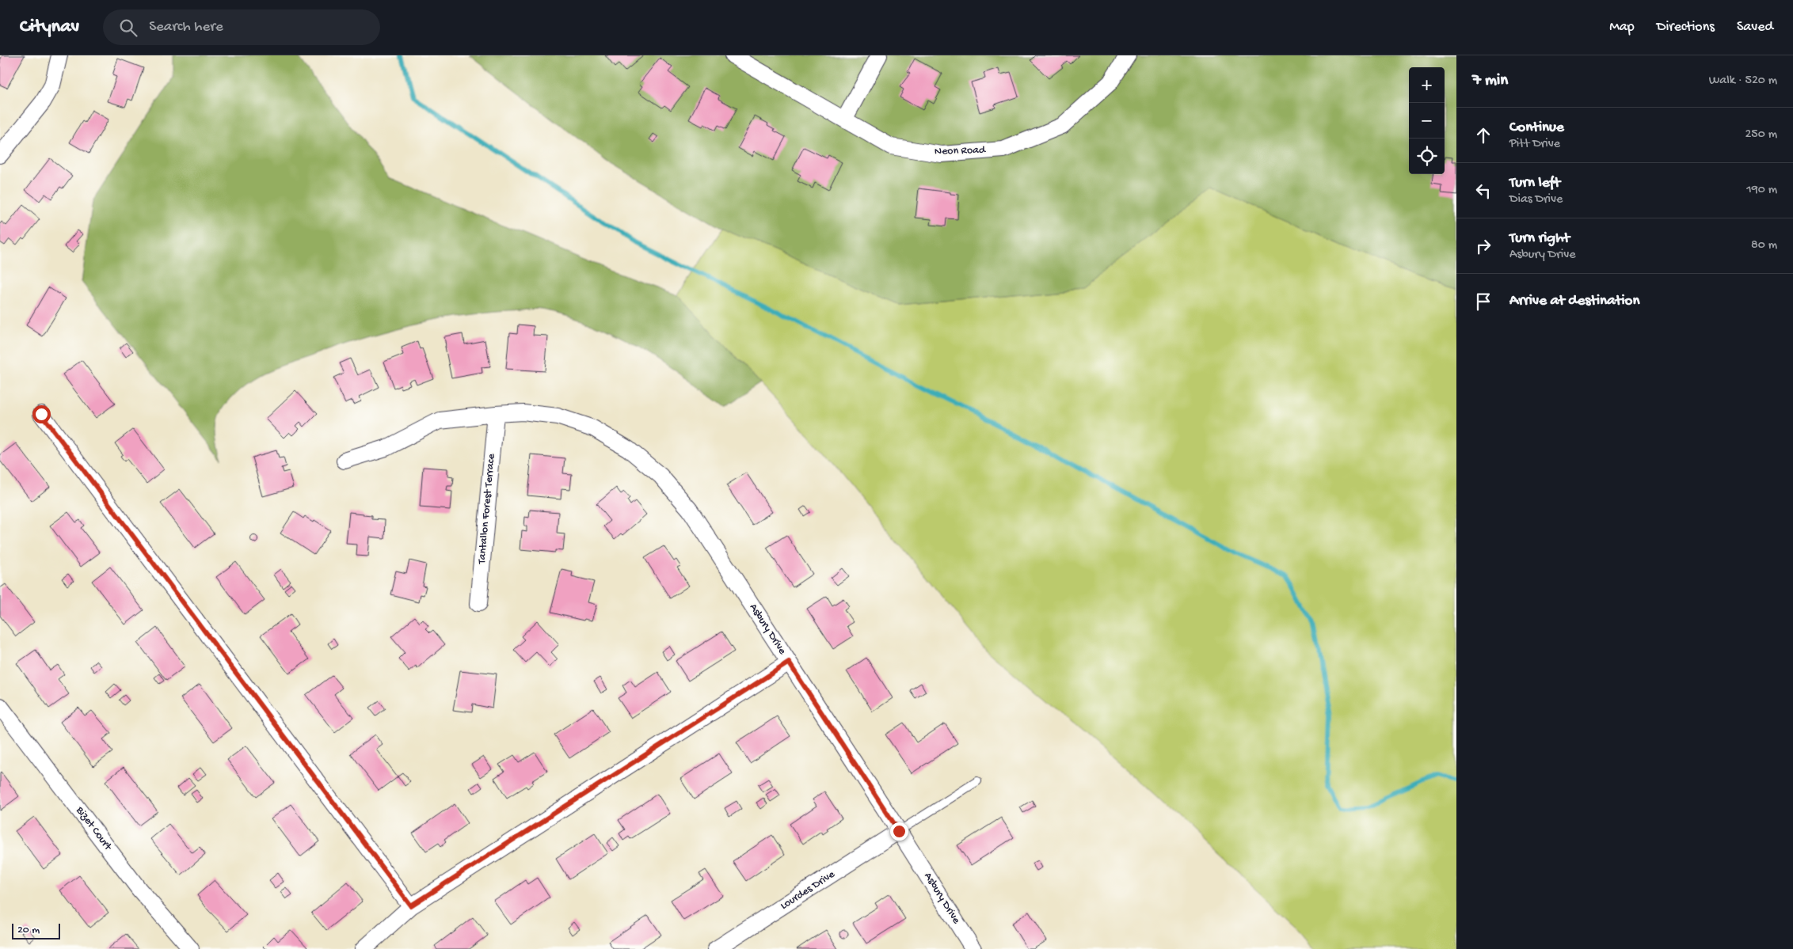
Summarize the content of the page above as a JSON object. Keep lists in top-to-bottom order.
{
  "streets": {
    "street": [
      "Neon Road",
      "Tantallon Forest Terrace",
      "Asbury Drive",
      "Bizet Court",
      "Lourdes Drive"
    ]
  },
  "crossings": [
    ["Tantallon Forest Terrace", "Asbury Drive"],
    ["Asbury Drive", "Lourdes Drive"]
  ],
  "scale_bar": "20 m",
  "page": {
    "header": "Citynav",
    "search": "Search here",
    "nav": ["Map", "Directions", "Saved"],
    "heading": ["7 min", "Walk · 520 m"],
    "map_buttons": ["+", "−"],
    "list": [
      ["Continue", "Pitt Drive", "250 m"],
      ["Turn left", "Dias Drive", "190 m"],
      ["Turn right", "Asbury Drive", "80 m"],
      "Arrive at destination"
    ],
    "scale": "20 m"
  }
}
